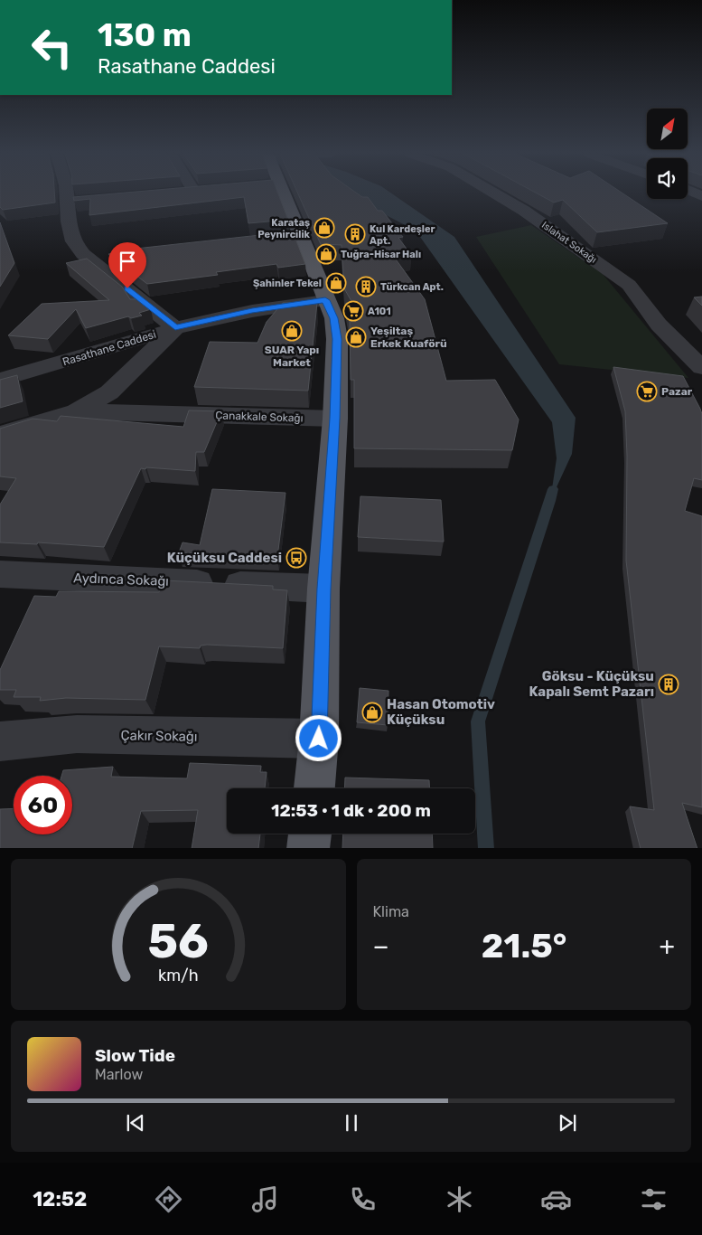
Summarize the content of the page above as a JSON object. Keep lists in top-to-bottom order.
{
  "streets": {
    "street": [
      "Islahat Sokağı",
      "Rasathane Caddesi",
      "Çanakkale Sokağı",
      "Aydınca Sokağı",
      "Çakır Sokağı"
    ]
  },
  "places": {
    "shop": [
      "Karataş Peynircilik",
      "Tuğra-Hisar Halı",
      "Şahinler Tekel",
      "SUAR Yapı Market",
      "Yeşiltaş Erkek Kuaförü",
      "Hasan Otomotiv Küçüksu"
    ],
    "building": ["Kul Kardeşler Apt.", "Türkcan Apt.", "Göksu - Küçüksu Kapalı Semt Pazarı"],
    "supermarket": ["A101", "Pazar"],
    "bus stop": ["Küçüksu Caddesi"]
  },
  "north": "top right",
  "page": {
    "turn": ["130 m", "Rasathane Caddesi"],
    "limit": "60",
    "trip": "12:53 · 1 dk · 200 m",
    "tile": "Klima",
    "heat": ["−", "21.5°", "+"],
    "song": ["Slow Tide", "Marlow"],
    "tabs": "12:52",
    "gauge": ["56", "km/h"]
  }
}
